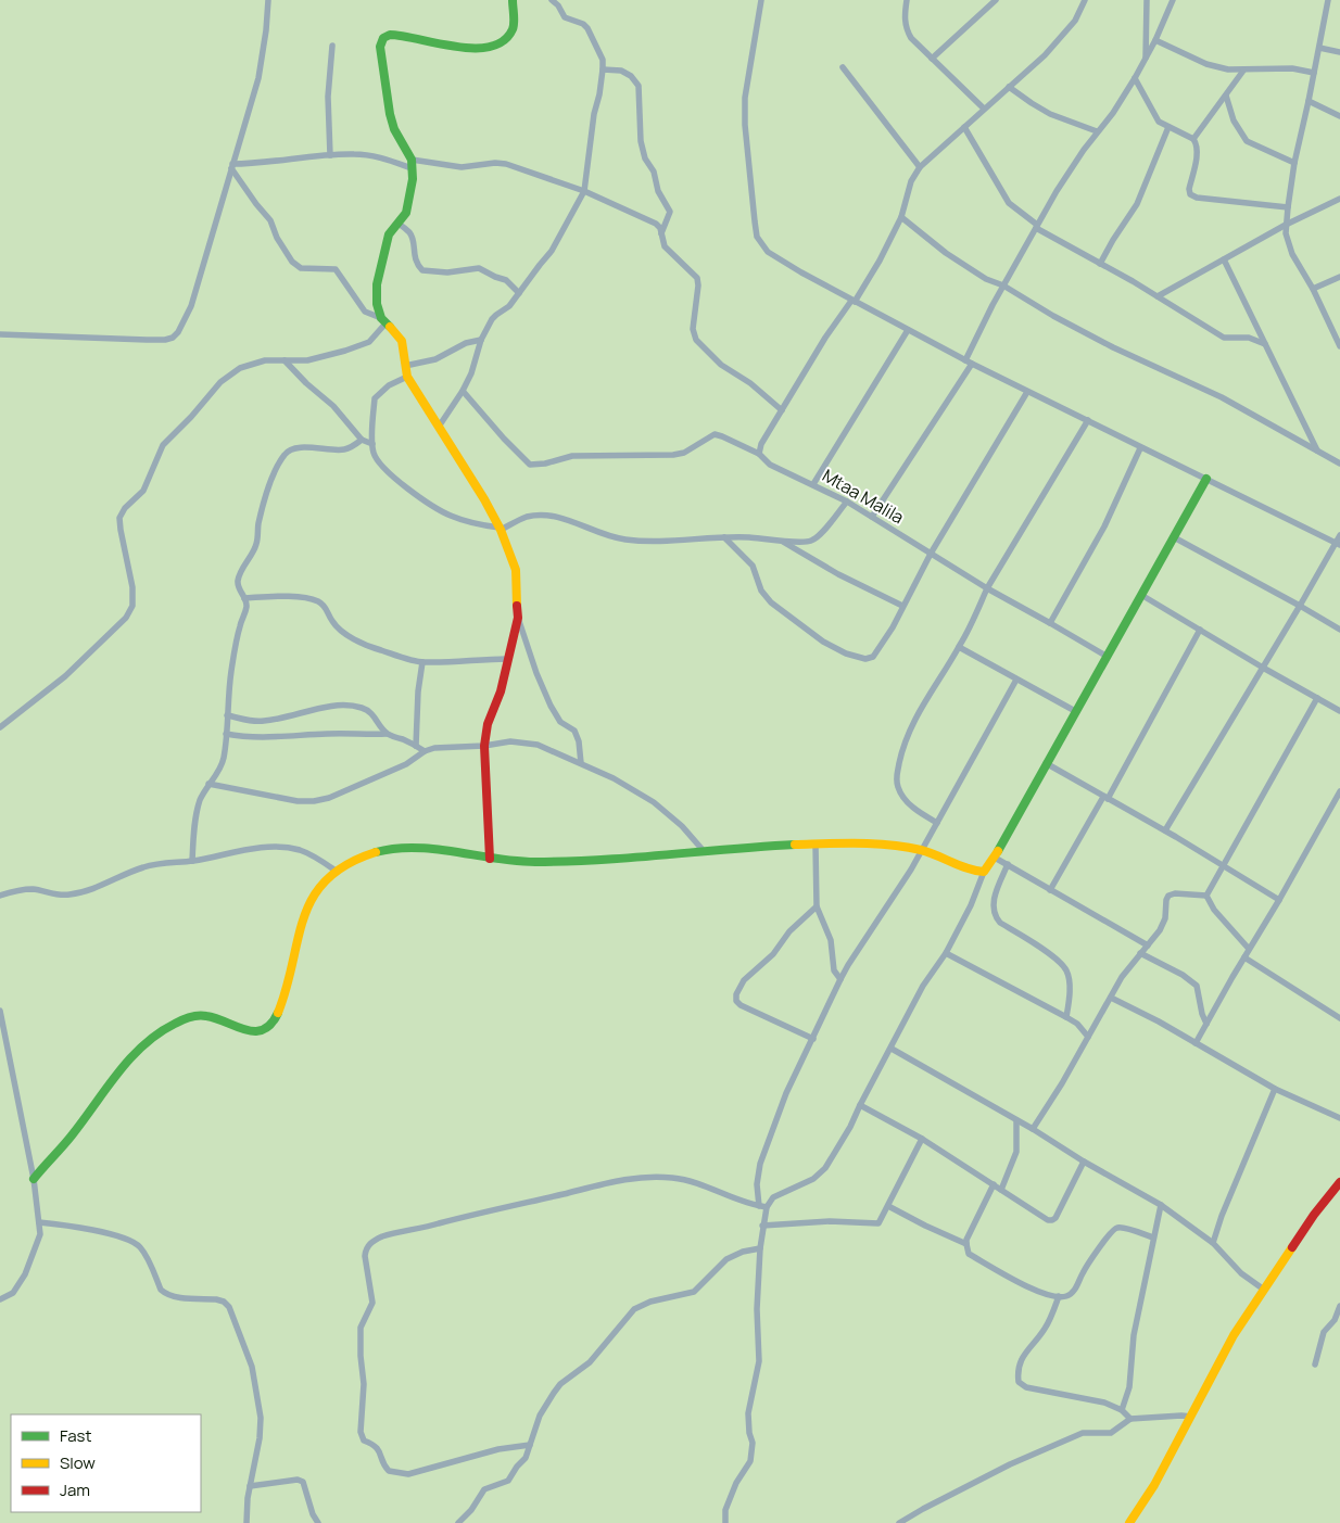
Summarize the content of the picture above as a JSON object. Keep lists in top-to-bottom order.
{
  "streets": {
    "street": ["Mtaa Malila"]
  },
  "legend": ["Fast", "Slow", "Jam"]
}
